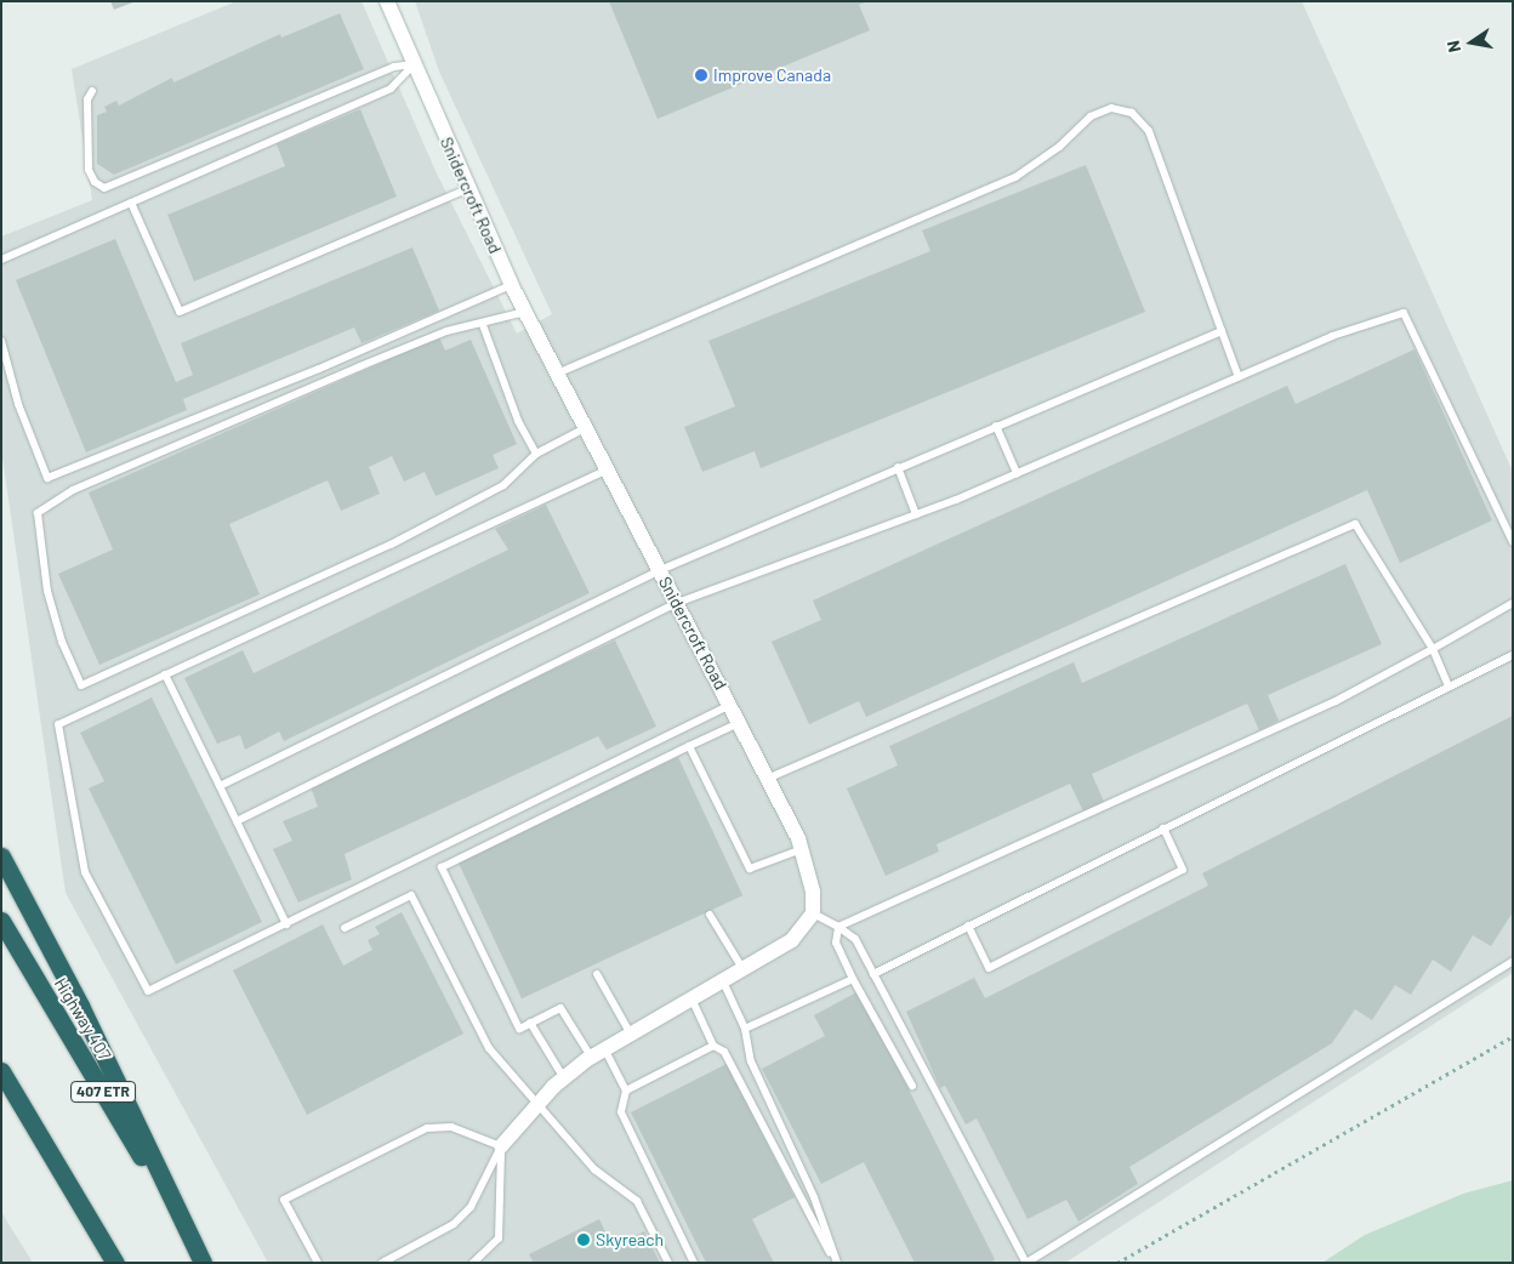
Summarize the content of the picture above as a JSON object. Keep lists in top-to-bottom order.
{
  "streets": {
    "highway": ["Highway 407", "407 ETR"],
    "street": ["Snidercroft Road"]
  },
  "places": ["Improve Canada", "Skyreach"],
  "north": "left"
}
